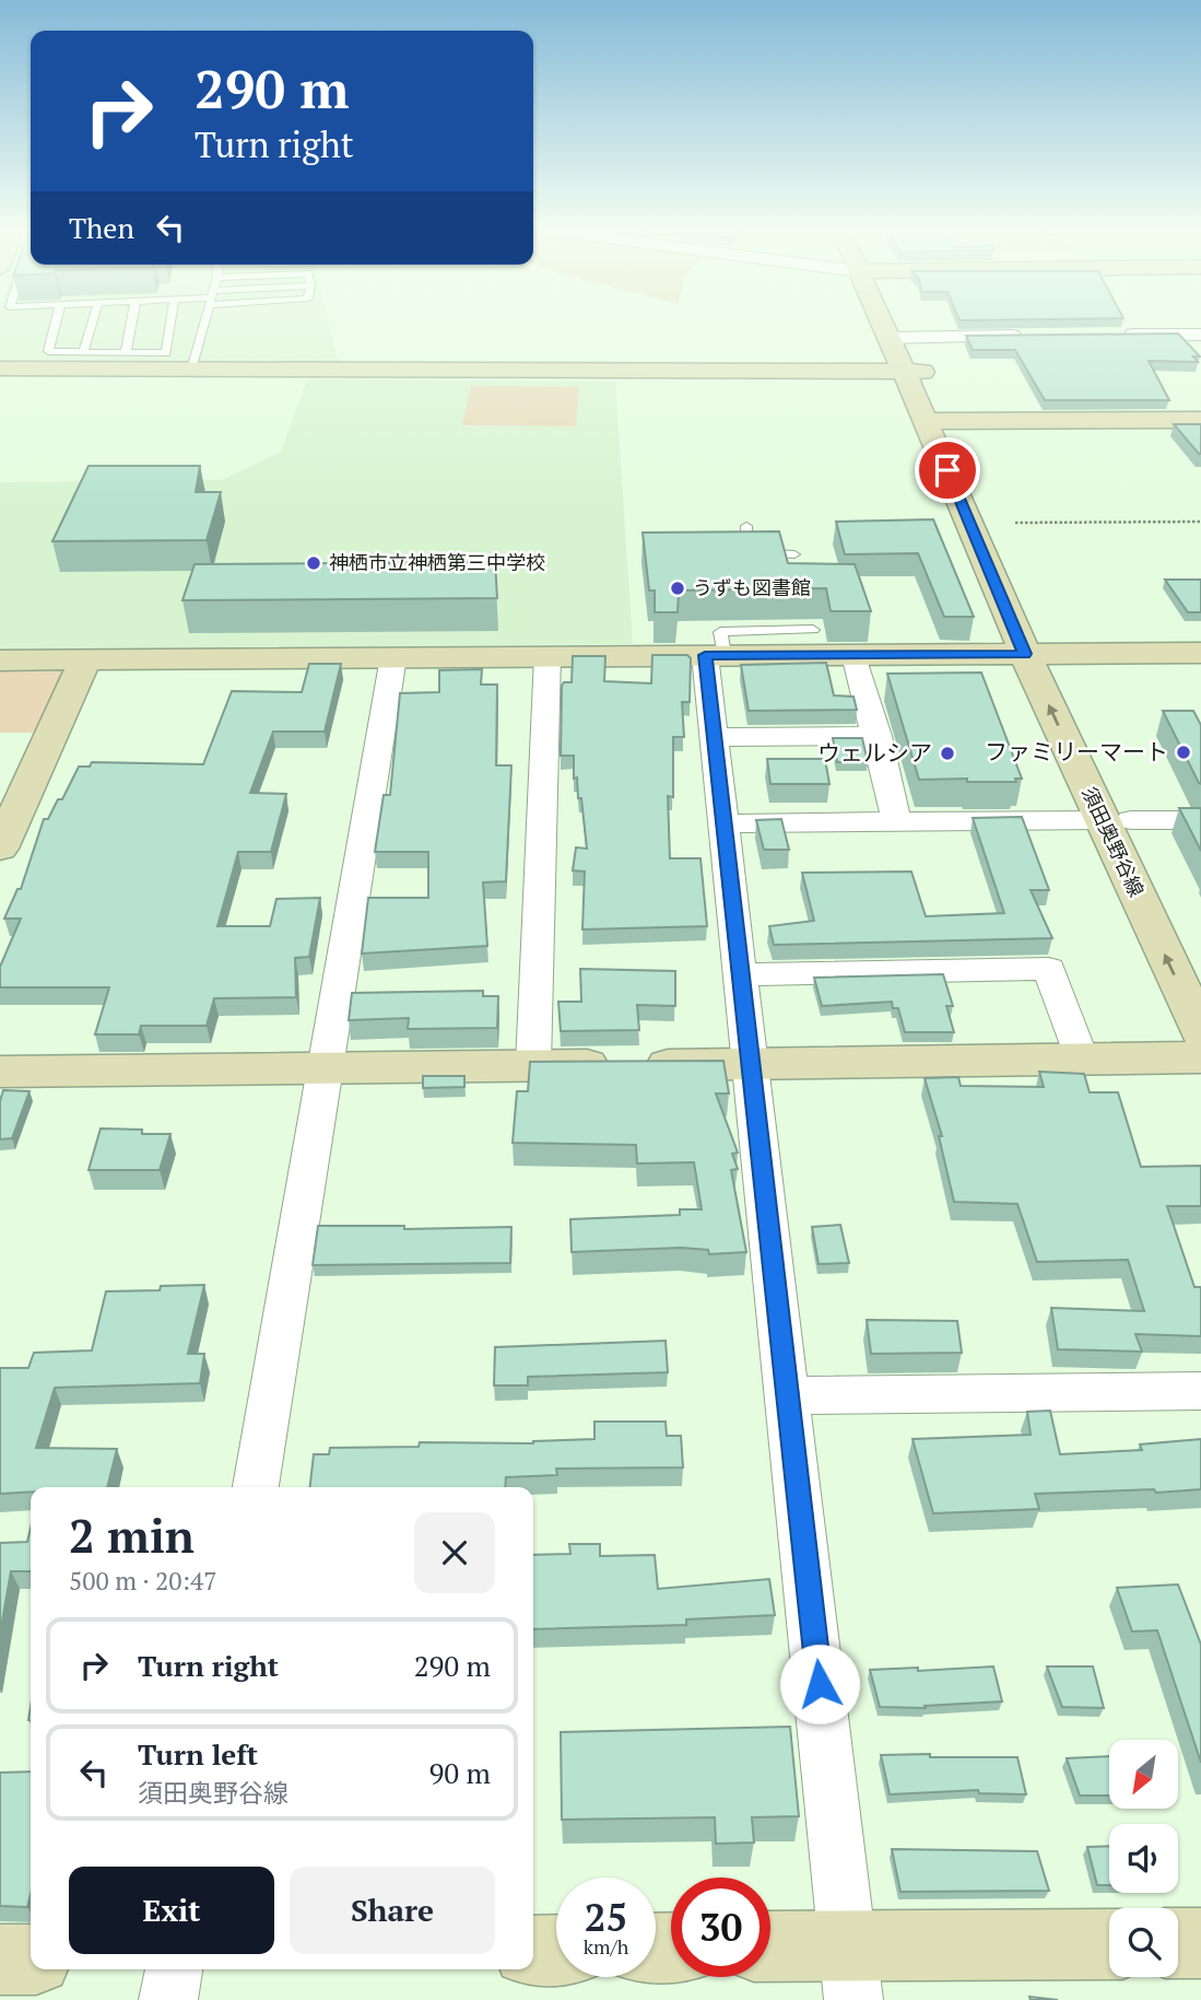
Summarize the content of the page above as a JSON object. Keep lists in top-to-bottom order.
{
  "streets": {
    "street": ["須田奥野谷線"]
  },
  "places": [
    "神栖市立神栖第三中学校",
    "うずも図書館",
    "ファミリーマート",
    "ウェルシア"
  ],
  "north": "bottom left",
  "page": {
    "turn": ["290 m", "Turn right"],
    "then": "Then",
    "heading": ["2 min", "500 m · 20:47"],
    "list": [
      {
        "name": "Turn right",
        "value": "290 m"
      },
      {
        "name": "Turn left",
        "note": "須田奥野谷線",
        "value": "90 m"
      }
    ],
    "buttons": ["Exit", "Share"],
    "speed": "25 km/h",
    "limit": "30"
  }
}
